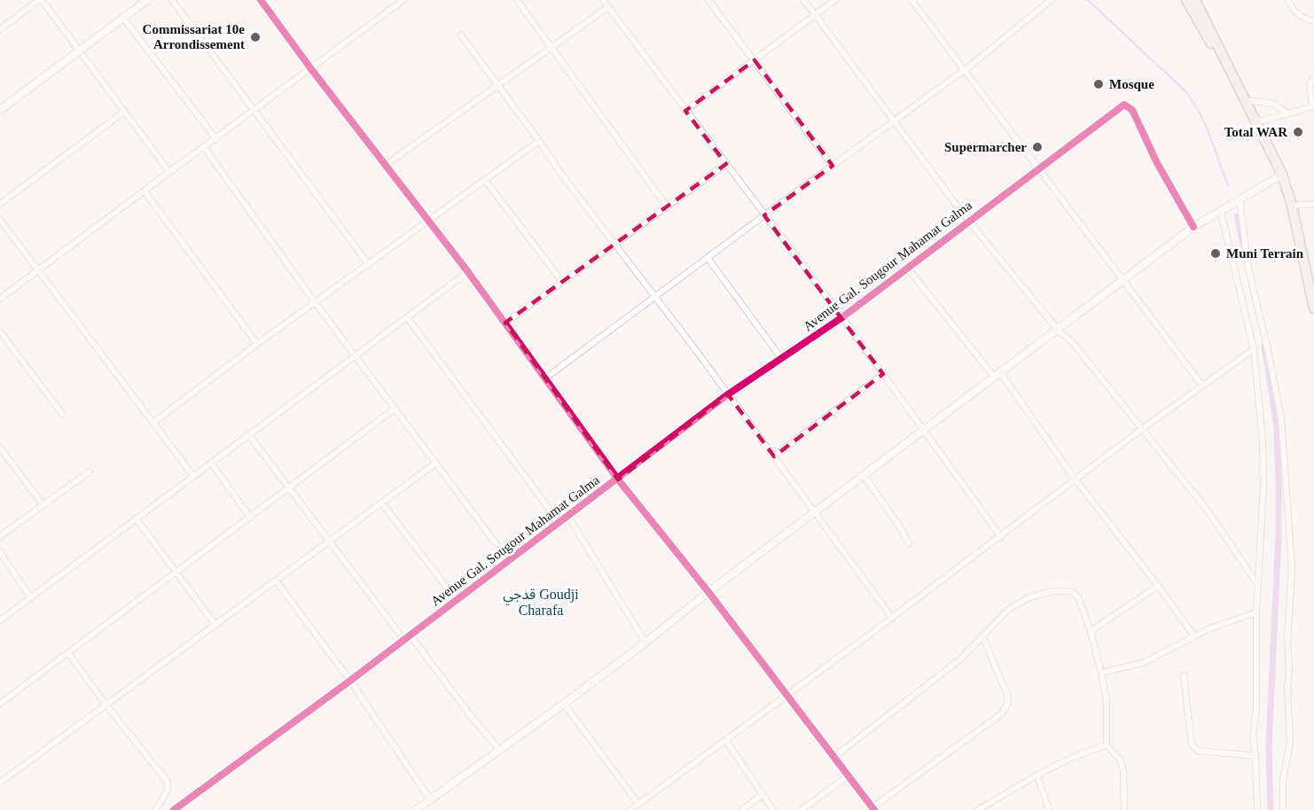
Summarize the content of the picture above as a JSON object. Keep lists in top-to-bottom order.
{
  "streets": {
    "street": ["Avenue Gal. Sougour Mahamat Galma"]
  },
  "districts": ["قدجي Goudji Charafa"],
  "places": [
    "Commissariat 10e Arrondissement",
    "Mosque",
    "Total WAR",
    "Supermarcher",
    "Muni Terrain"
  ]
}
